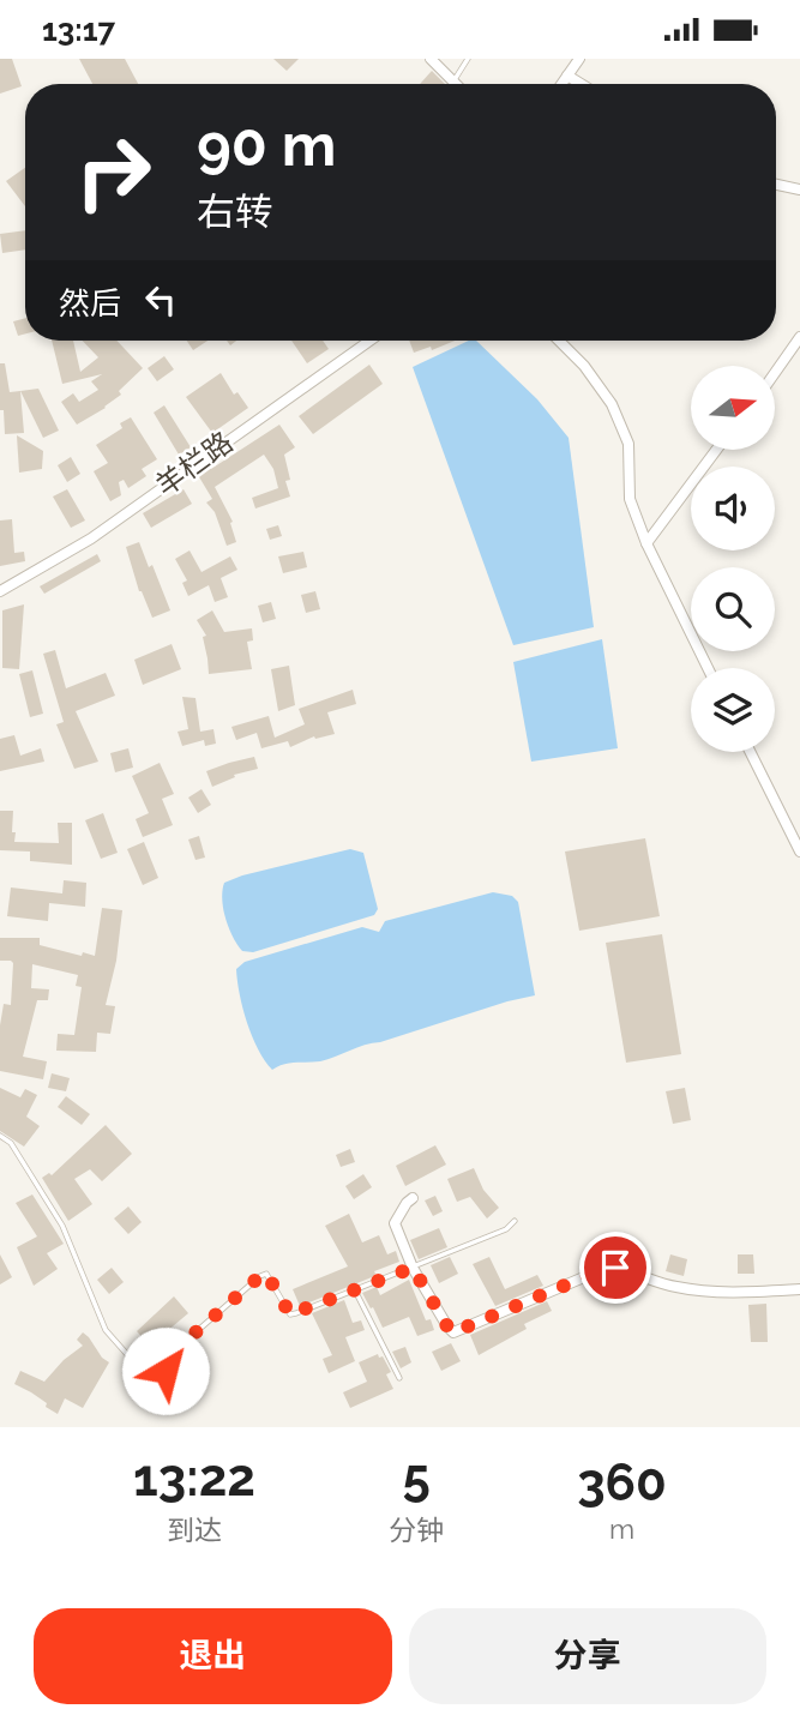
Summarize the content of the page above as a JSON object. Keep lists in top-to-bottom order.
{
  "streets": {
    "street": ["羊栏路"]
  },
  "north": "right",
  "page": {
    "status": "13:17",
    "turn": ["90 m", "右转"],
    "then": "然后",
    "eta": [
      "13:22",
      "到达",
      "5",
      "分钟",
      "360",
      "m"
    ],
    "buttons": ["退出", "分享"]
  }
}
